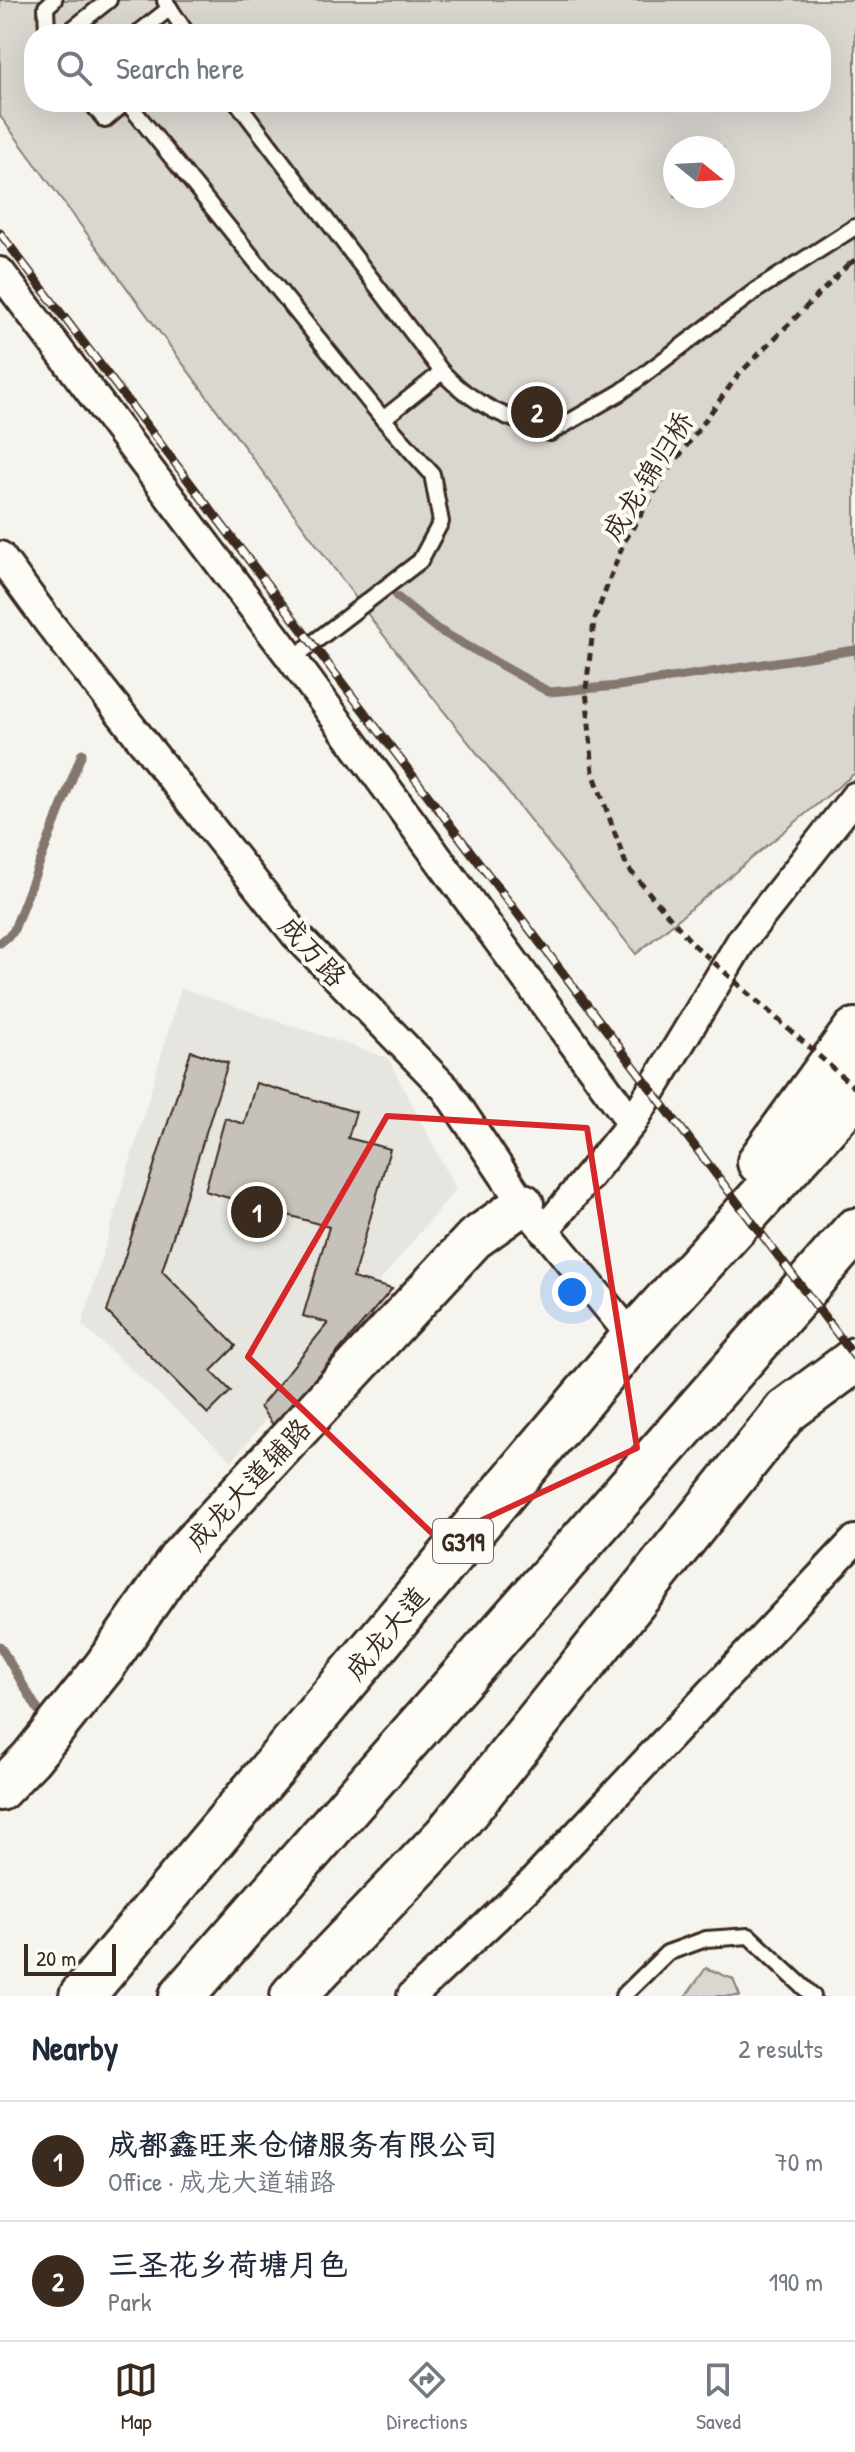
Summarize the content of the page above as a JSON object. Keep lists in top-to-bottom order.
{
  "streets": {
    "highway": ["G319", "成龙大道"],
    "street": ["成万路", "成龙大道辅路"],
    "path": ["成龙·锦归桥"]
  },
  "crossings": [
    ["成万路", "成龙大道辅路"],
    ["成万路", "成龙大道"]
  ],
  "scale_bar": "20 m",
  "north": "right",
  "page": {
    "search": "Search here",
    "pins": ["2", "1"],
    "scale": "20 m",
    "heading": ["Nearby", "2 results"],
    "list": [
      {
        "mark": "1",
        "name": "成都鑫旺来仓储服务有限公司",
        "note": "Office · 成龙大道辅路",
        "value": "70 m"
      },
      {
        "mark": "2",
        "name": "三圣花乡荷塘月色",
        "note": "Park",
        "value": "190 m"
      }
    ],
    "nav": ["Map", "Directions", "Saved"]
  }
}
